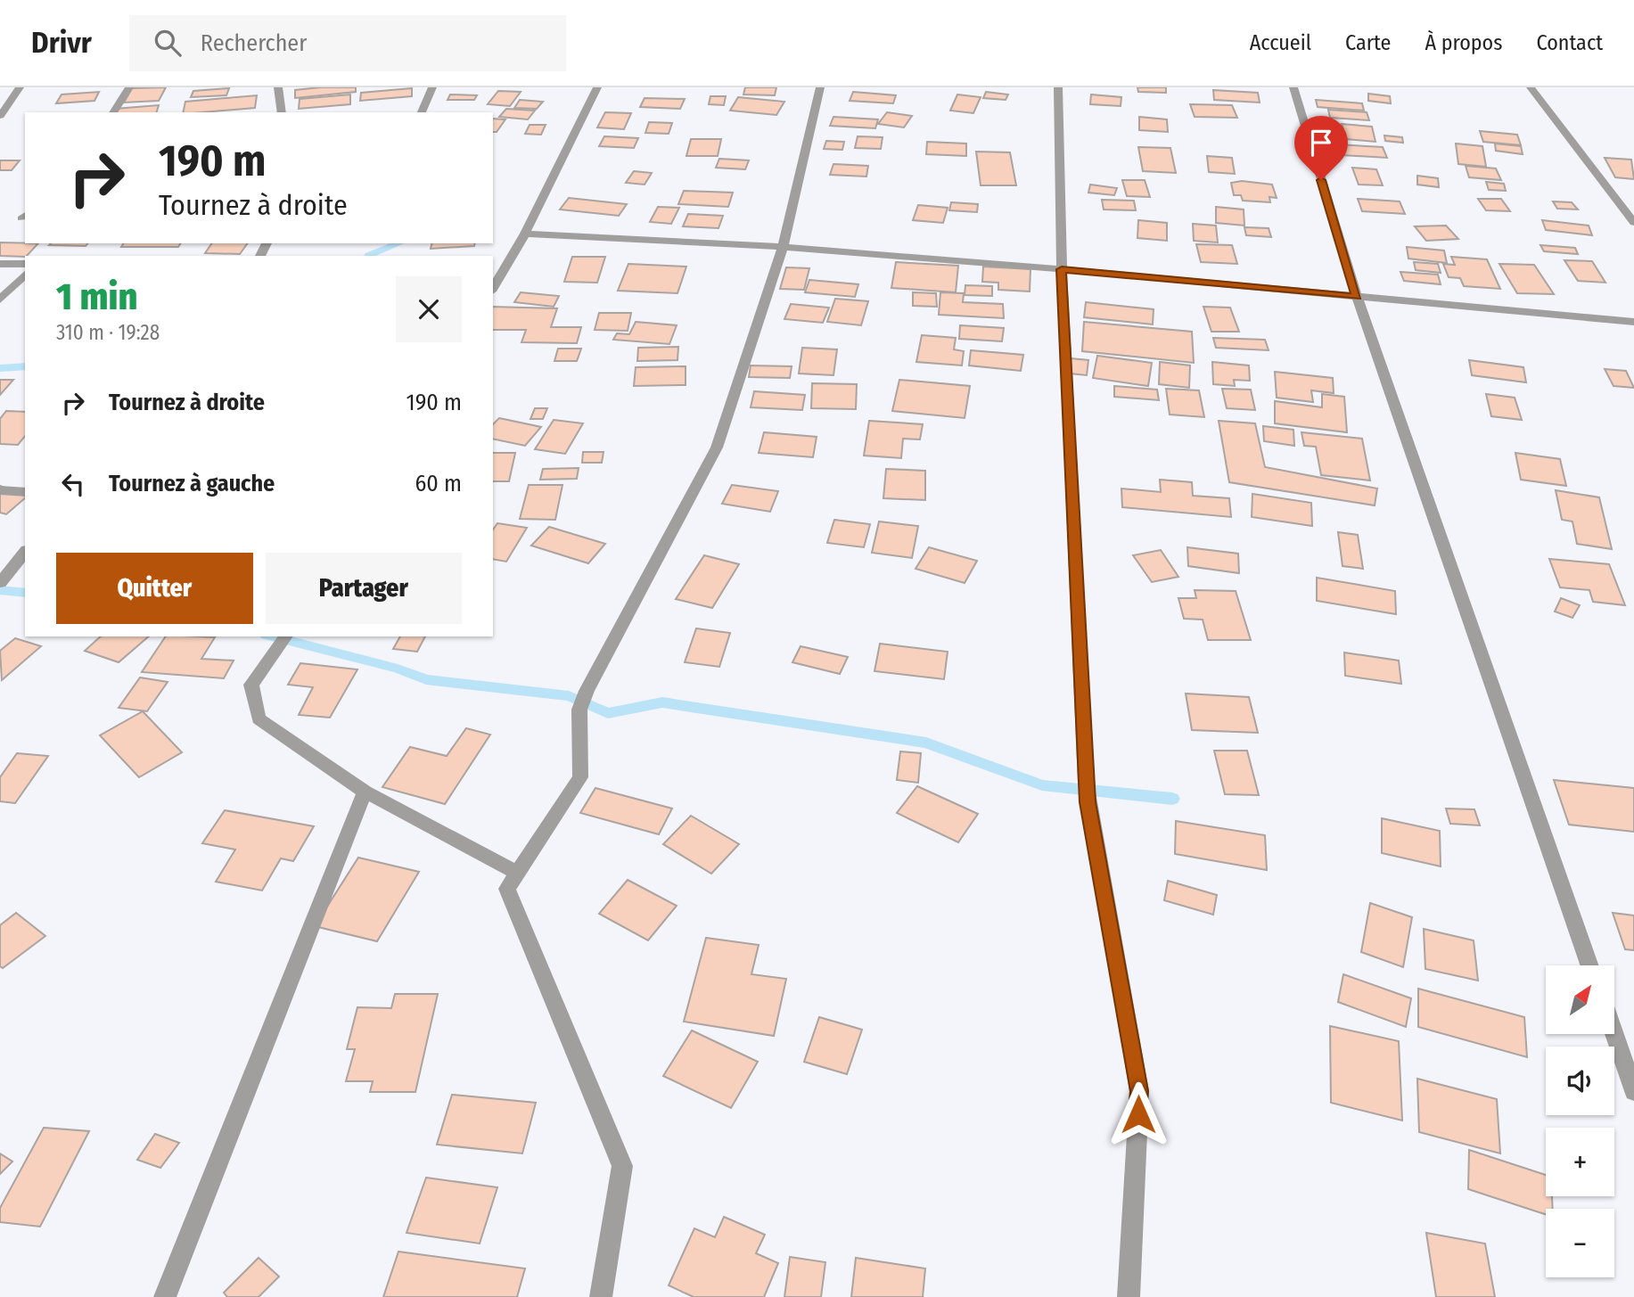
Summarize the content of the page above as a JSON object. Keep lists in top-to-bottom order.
{
  "north": "top right",
  "page": {
    "header": "Drivr",
    "search": "Rechercher",
    "nav": [
      "Accueil",
      "Carte",
      "À propos",
      "Contact"
    ],
    "turn": ["190 m", "Tournez à droite"],
    "heading": ["1 min", "310 m · 19:28"],
    "list": [
      {
        "name": "Tournez à droite",
        "value": "190 m"
      },
      {
        "name": "Tournez à gauche",
        "value": "60 m"
      }
    ],
    "buttons": ["Quitter", "Partager"],
    "map_buttons": ["+", "−"]
  }
}
